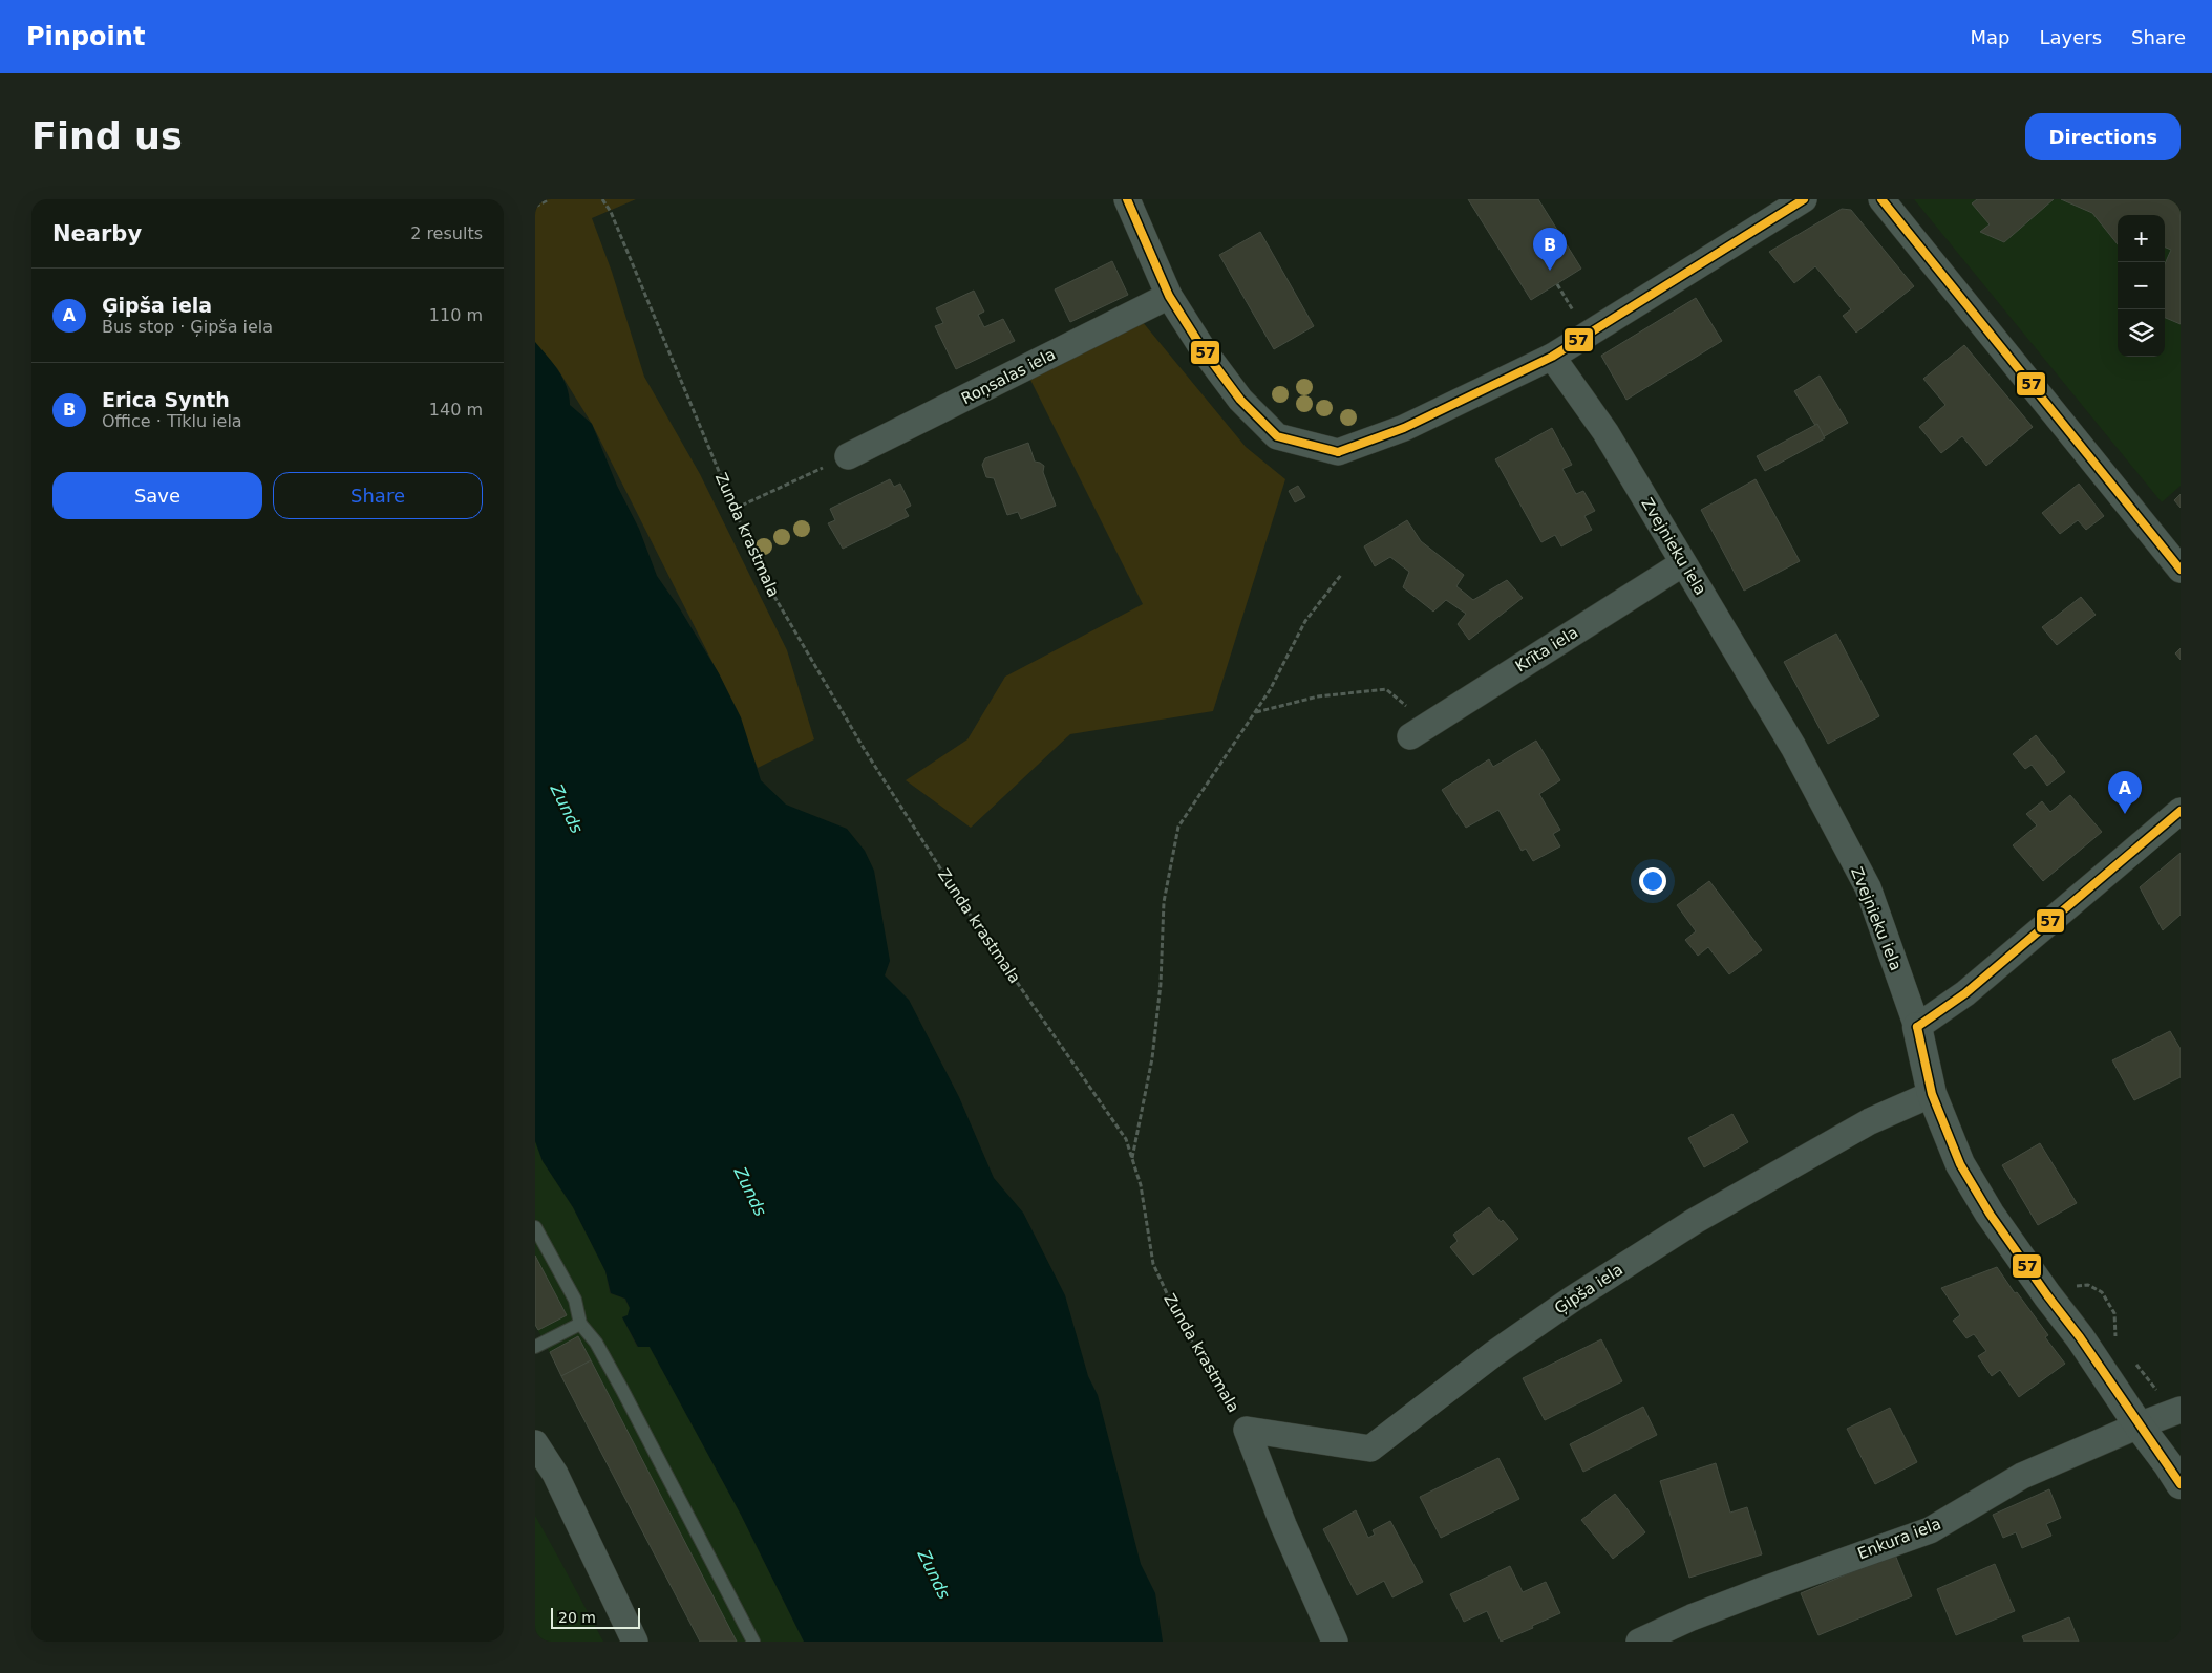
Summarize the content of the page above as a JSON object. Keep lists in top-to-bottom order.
{
  "streets": {
    "street": [
      "Roņsalas iela",
      "Zunda krastmala",
      "Zvejnieku iela",
      "Krīta iela",
      "Ģipša iela",
      "Enkura iela"
    ]
  },
  "crossings": [
    ["Zunda krastmala", "Ģipša iela"],
    ["Zvejnieku iela", "Krīta iela"],
    ["Zvejnieku iela", "Ģipša iela"],
    ["Zvejnieku iela", "Enkura iela"]
  ],
  "water": ["Zunds"],
  "lines": ["transit line 57"],
  "scale_bar": "20 m",
  "page": {
    "header": "Pinpoint",
    "nav": ["Map", "Layers", "Share"],
    "buttons": [
      "Directions",
      ["Save", "Share"]
    ],
    "title": "Find us",
    "heading": ["Nearby", "2 results"],
    "map_buttons": ["+", "−"],
    "pins": ["B", "A"],
    "list": [
      {
        "mark": "A",
        "name": "Ģipša iela",
        "note": "Bus stop · Ģipša iela",
        "value": "110 m"
      },
      {
        "mark": "B",
        "name": "Erica Synth",
        "note": "Office · Tīklu iela",
        "value": "140 m"
      }
    ],
    "scale": "20 m"
  }
}
